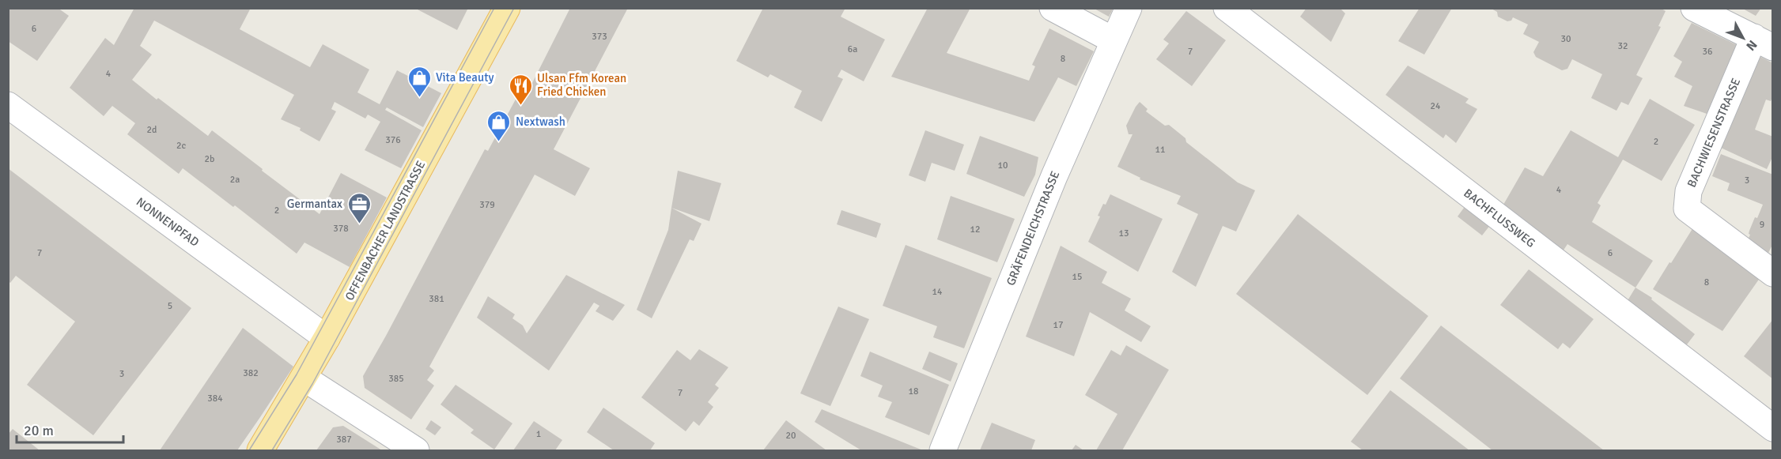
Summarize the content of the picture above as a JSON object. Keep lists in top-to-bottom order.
{
  "streets": {
    "main road": ["OFFENBACHER LANDSTRASSE"],
    "street": [
      "BACHWIESENSTRASSE",
      "BACHFLUSSWEG",
      "NONNENPFAD",
      "GRÄFENDEICHSTRASSE"
    ]
  },
  "crossings": [
    ["NONNENPFAD", "OFFENBACHER LANDSTRASSE"]
  ],
  "places": {
    "shop": ["Vita Beauty", "Nextwash"],
    "restaurant": ["Ulsan Ffm Korean Fried Chicken"],
    "office": ["Germantax"]
  },
  "house_numbers": [
    "6",
    "373",
    "30",
    "32",
    "6a",
    "7",
    "36",
    "8",
    "4",
    "24",
    "2d",
    "376",
    "2",
    "2c",
    "11",
    "2b",
    "10",
    "2a",
    "3",
    "4",
    "379",
    "2",
    "9",
    "378",
    "12",
    "13",
    "7",
    "6",
    "15",
    "8",
    "14",
    "381",
    "5",
    "17",
    "382",
    "3",
    "385",
    "18",
    "7",
    "384",
    "1",
    "20",
    "387"
  ],
  "scale_bar": "20 m",
  "north": "bottom right"
}
